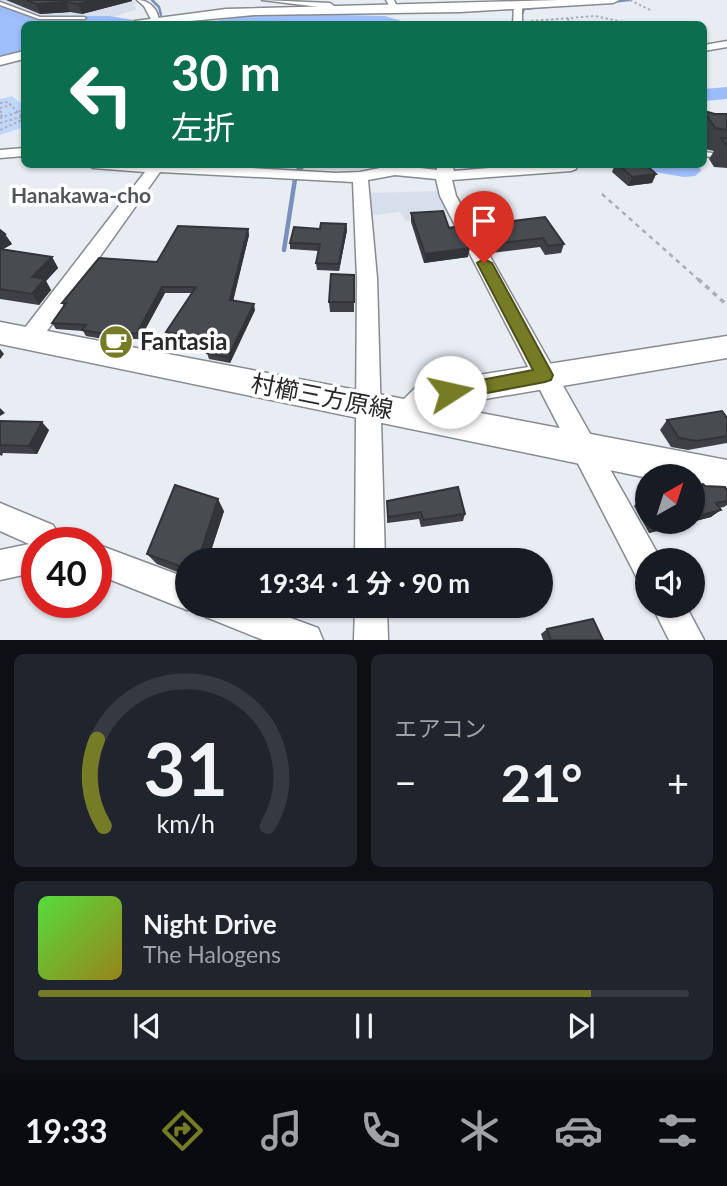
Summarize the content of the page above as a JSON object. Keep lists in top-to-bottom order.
{
  "streets": {
    "street": ["村櫛三方原線"]
  },
  "districts": ["Hanakawa-cho"],
  "places": {
    "cafe": ["Fantasia"]
  },
  "north": "top right",
  "page": {
    "turn": ["30 m", "左折"],
    "limit": "40",
    "trip": "19:34 · 1 分 · 90 m",
    "tile": "エアコン",
    "heat": ["−", "21°", "+"],
    "song": ["Night Drive", "The Halogens"],
    "tabs": "19:33",
    "gauge": ["31", "km/h"]
  }
}
